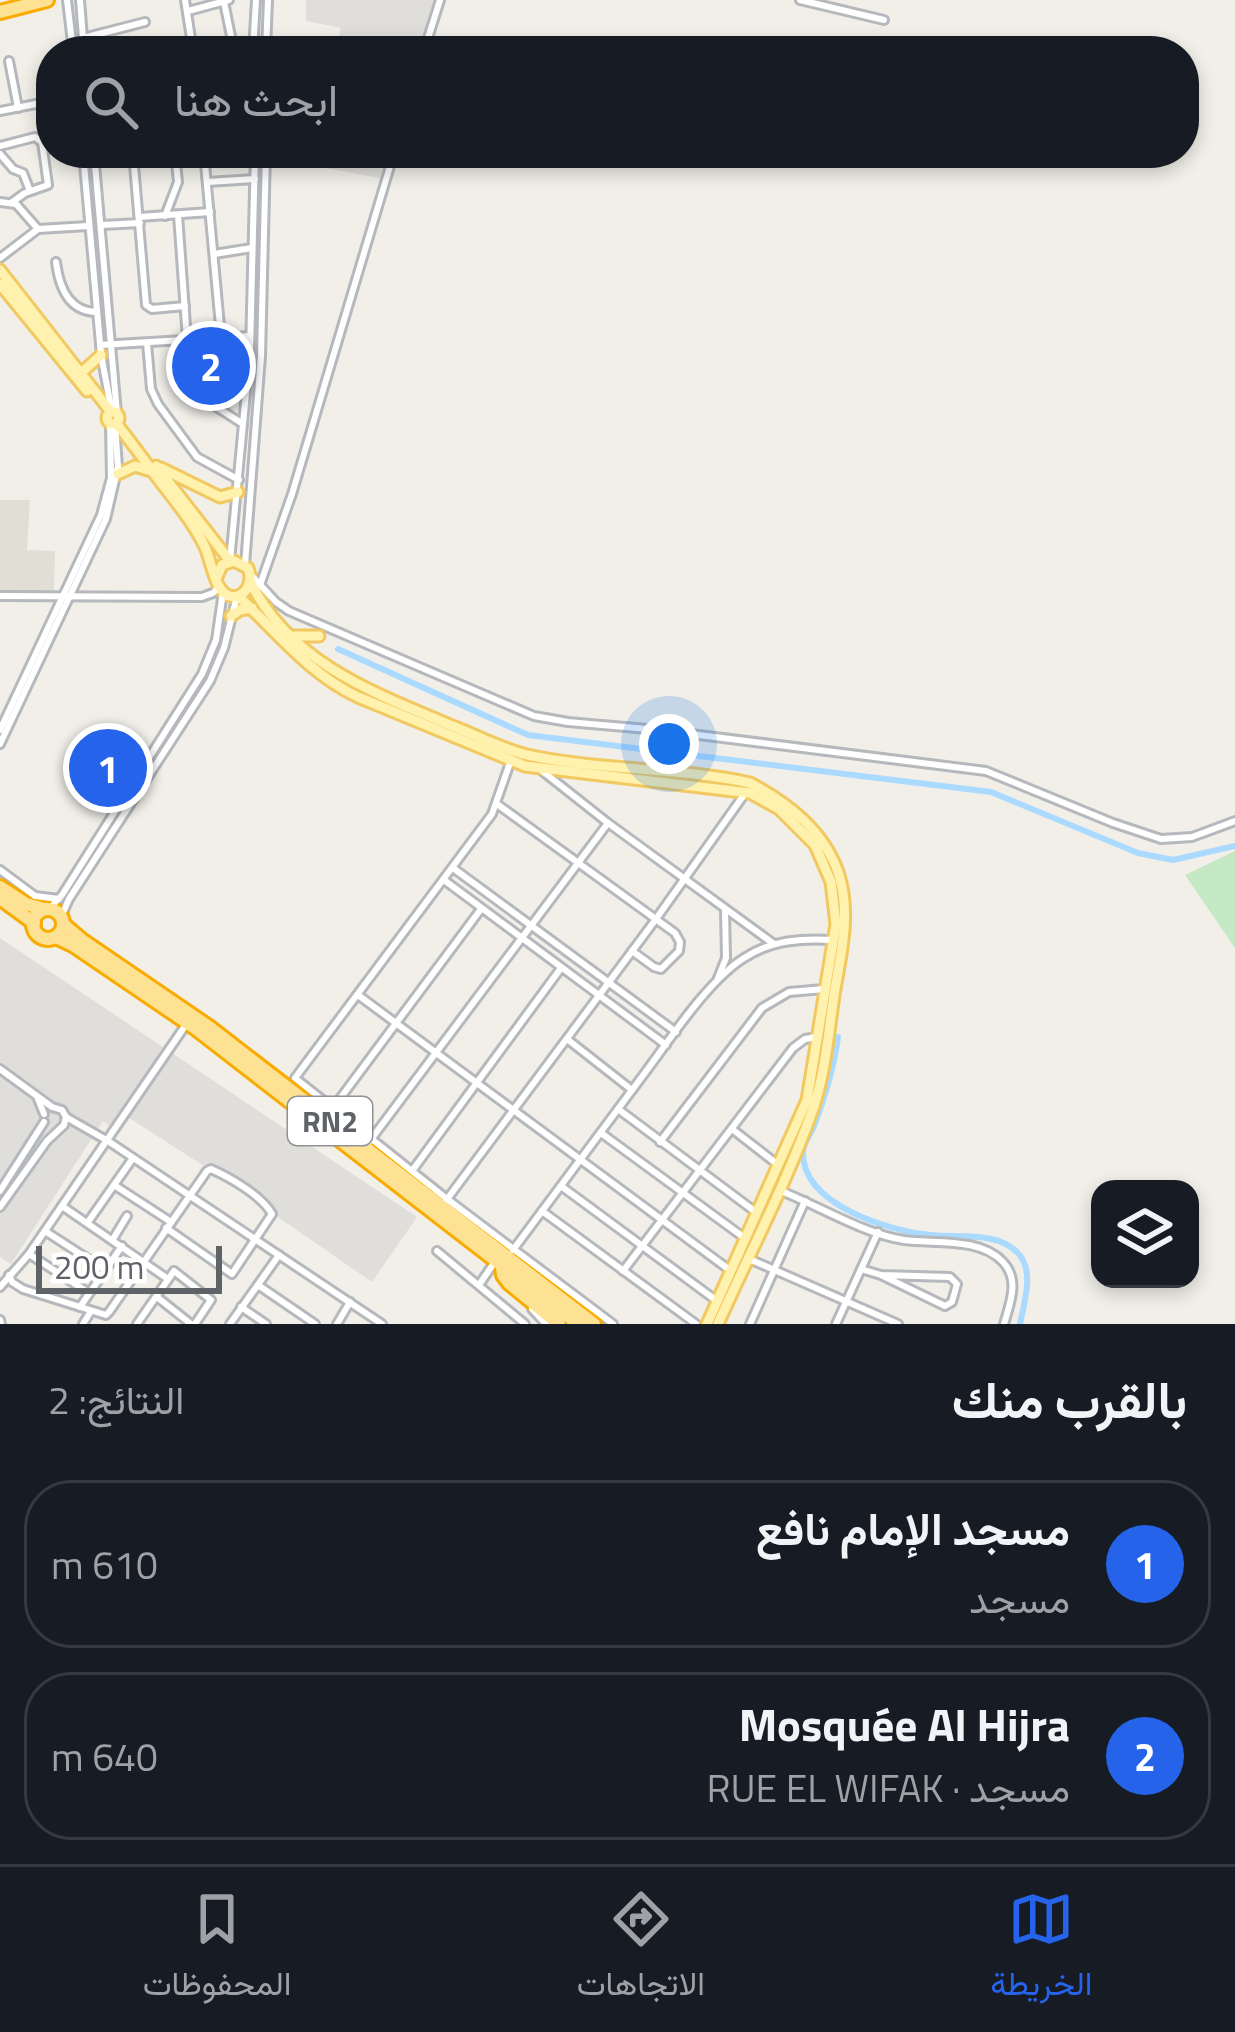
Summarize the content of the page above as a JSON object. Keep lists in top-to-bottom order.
{
  "streets": {
    "highway": ["RN2"]
  },
  "scale_bar": "200 m",
  "page": {
    "search": "ابحث هنا",
    "pins": ["2", "1"],
    "scale": "200 m",
    "heading": ["بالقرب منك", "النتائج: 2"],
    "list": [
      {
        "mark": "1",
        "name": "مسجد الإمام نافع",
        "note": "مسجد",
        "value": "610 m"
      },
      {
        "mark": "2",
        "name": "Mosquée Al Hijra",
        "note": "مسجد · RUE EL WIFAK",
        "value": "640 m"
      }
    ],
    "nav": ["الخريطة", "الاتجاهات", "المحفوظات"]
  }
}
